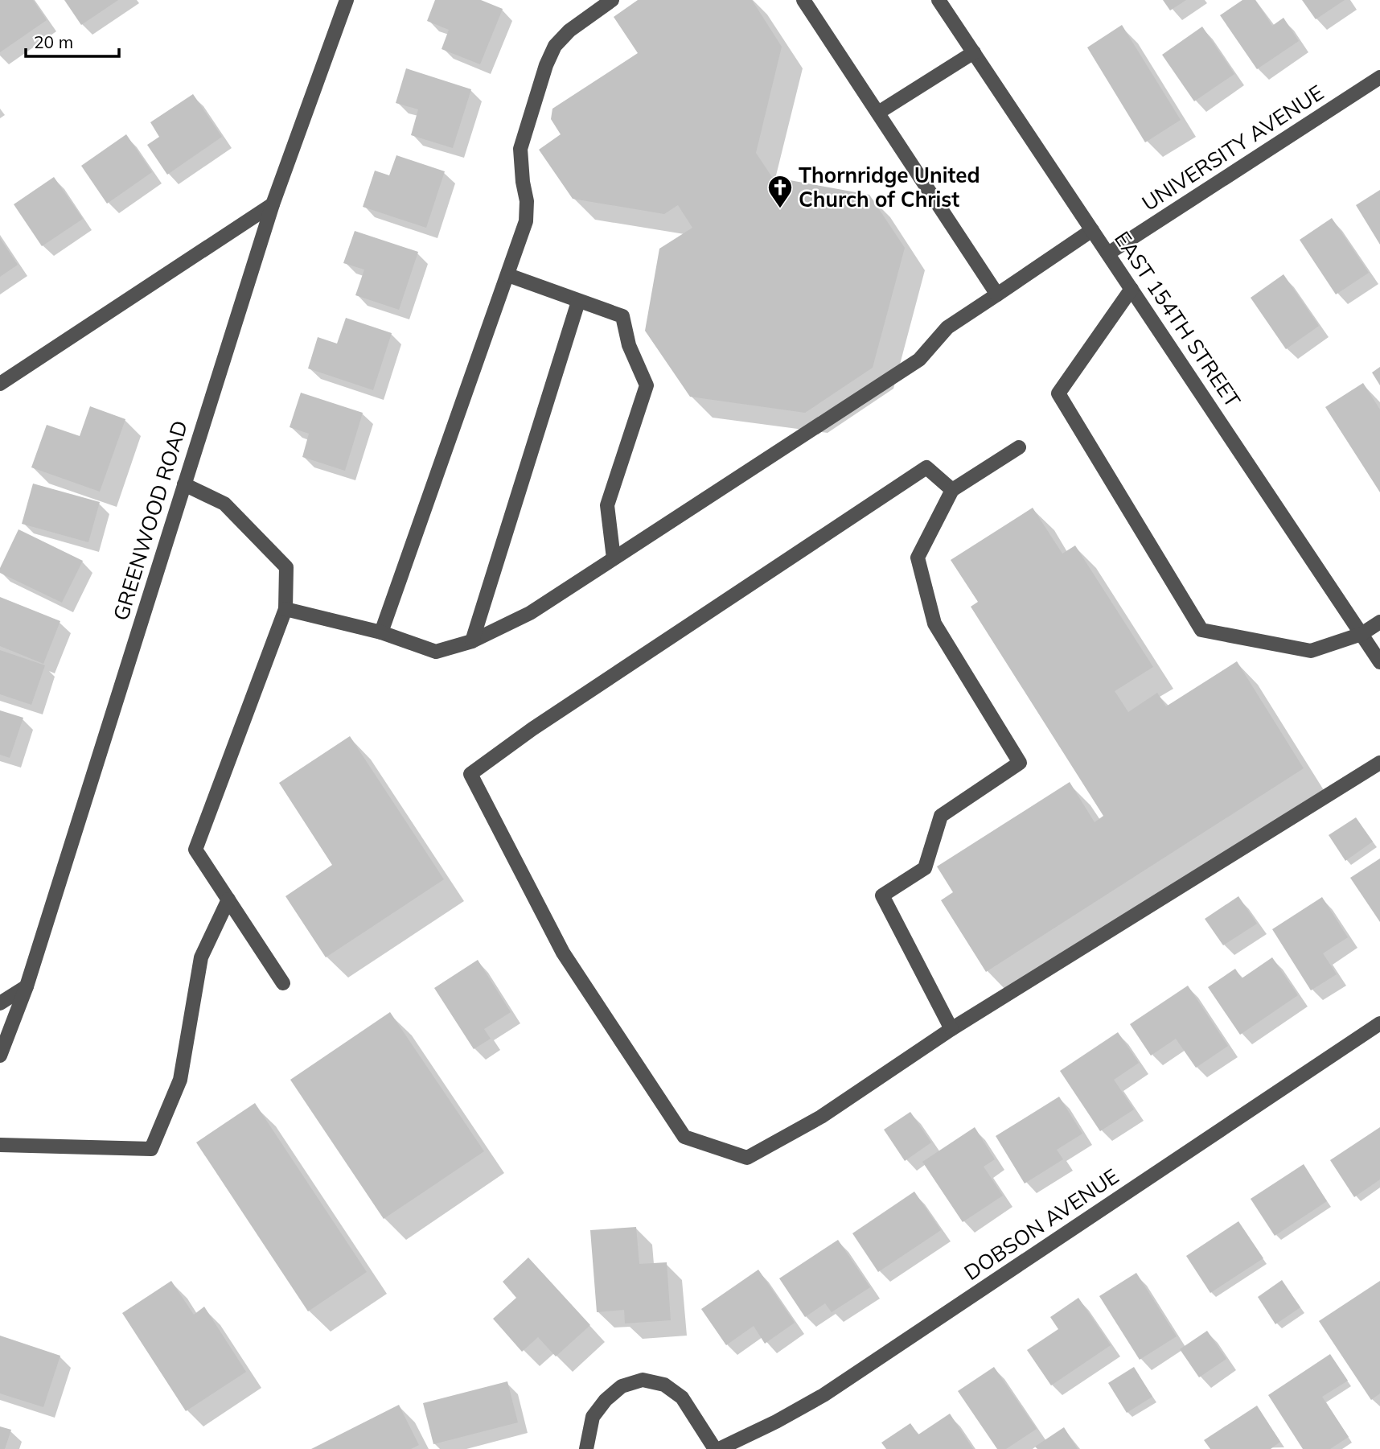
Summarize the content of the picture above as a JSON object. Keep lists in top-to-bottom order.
{
  "streets": {
    "street": [
      "UNIVERSITY AVENUE",
      "EAST 154TH STREET",
      "GREENWOOD ROAD",
      "DOBSON AVENUE"
    ]
  },
  "crossings": [
    ["UNIVERSITY AVENUE", "EAST 154TH STREET"]
  ],
  "places": {
    "church": ["Thornridge United Church of Christ"]
  },
  "scale_bar": "20 m"
}
